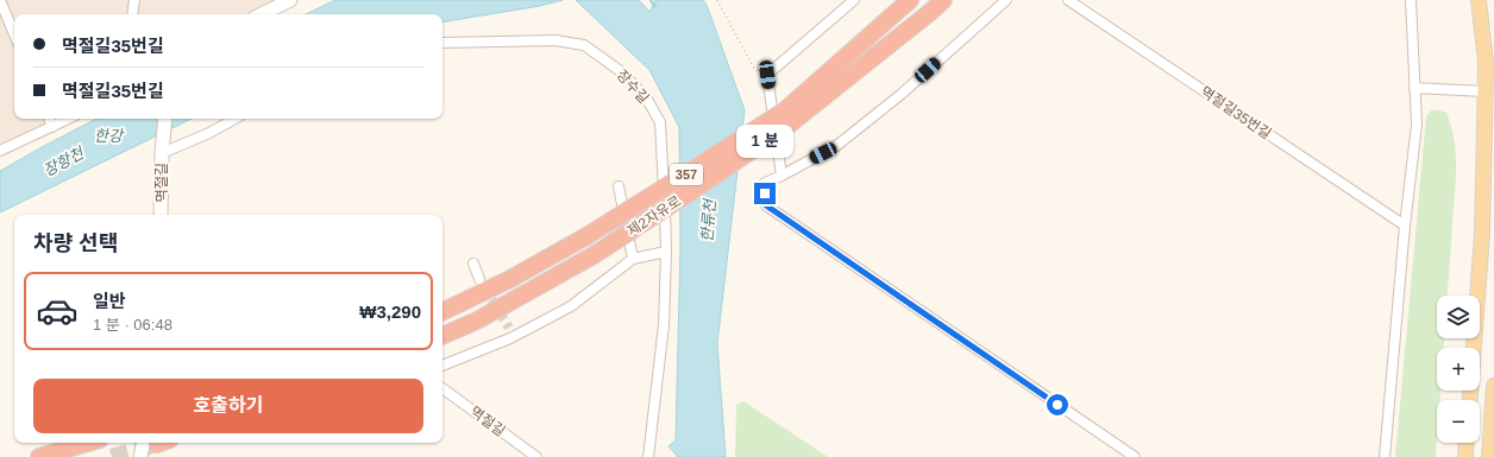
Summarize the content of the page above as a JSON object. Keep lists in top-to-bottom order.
{
  "streets": {
    "highway": ["357", "제2자유로"],
    "street": ["장수길", "멱절길35번길", "멱절길"]
  },
  "crossings": [
    ["357", "제2자유로"]
  ],
  "water": ["한강", "장항천", "한류천"],
  "page": {
    "banner": ["멱절길35번길", "멱절길35번길"],
    "bubble": "1 분",
    "heading": "차량 선택",
    "list": [
      {
        "name": "일반",
        "note": "1 분 · 06:48",
        "value": "₩3,290"
      }
    ],
    "map_buttons": ["+", "−"],
    "buttons": "호출하기"
  }
}
